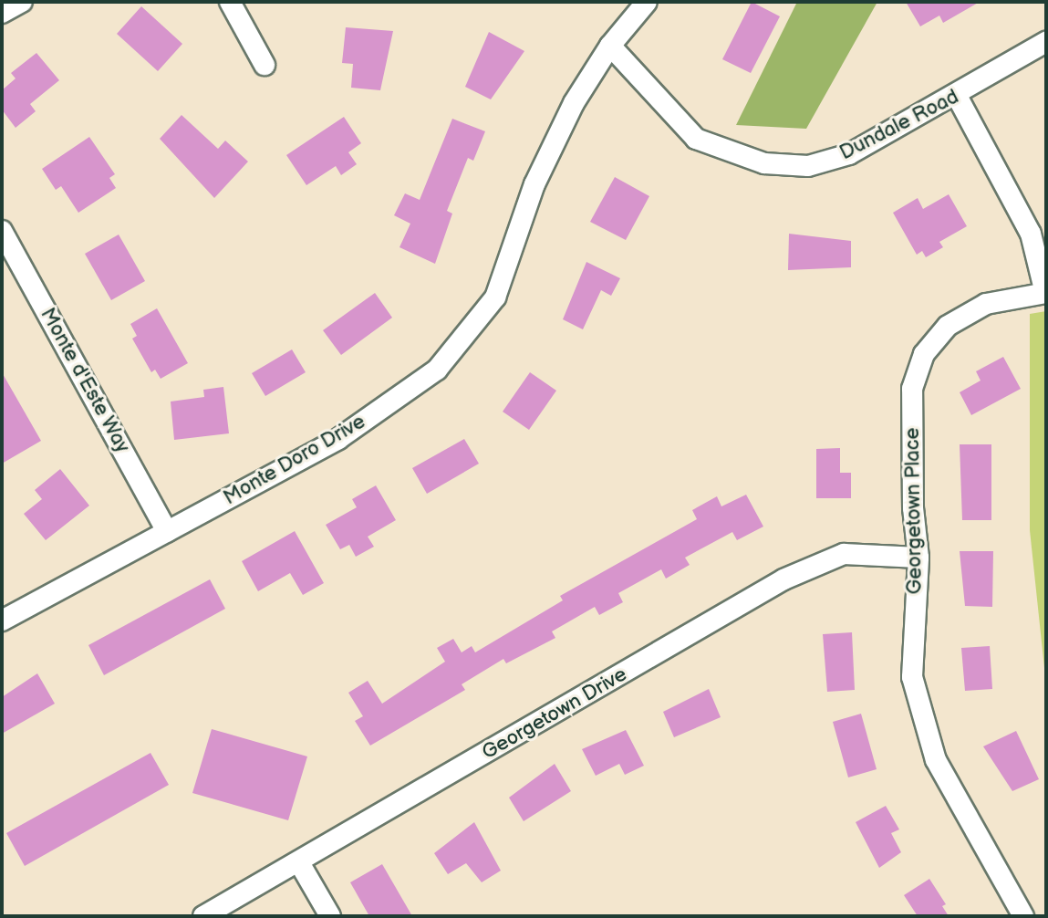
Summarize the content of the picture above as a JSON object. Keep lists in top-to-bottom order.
{
  "streets": {
    "street": [
      "Dundale Road",
      "Monte d'Este Way",
      "Monte Doro Drive",
      "Georgetown Place",
      "Georgetown Drive"
    ]
  },
  "crossings": [
    ["Dundale Road", "Monte Doro Drive"],
    ["Dundale Road", "Georgetown Place"],
    ["Monte d'Este Way", "Monte Doro Drive"],
    ["Georgetown Place", "Georgetown Drive"]
  ]
}
